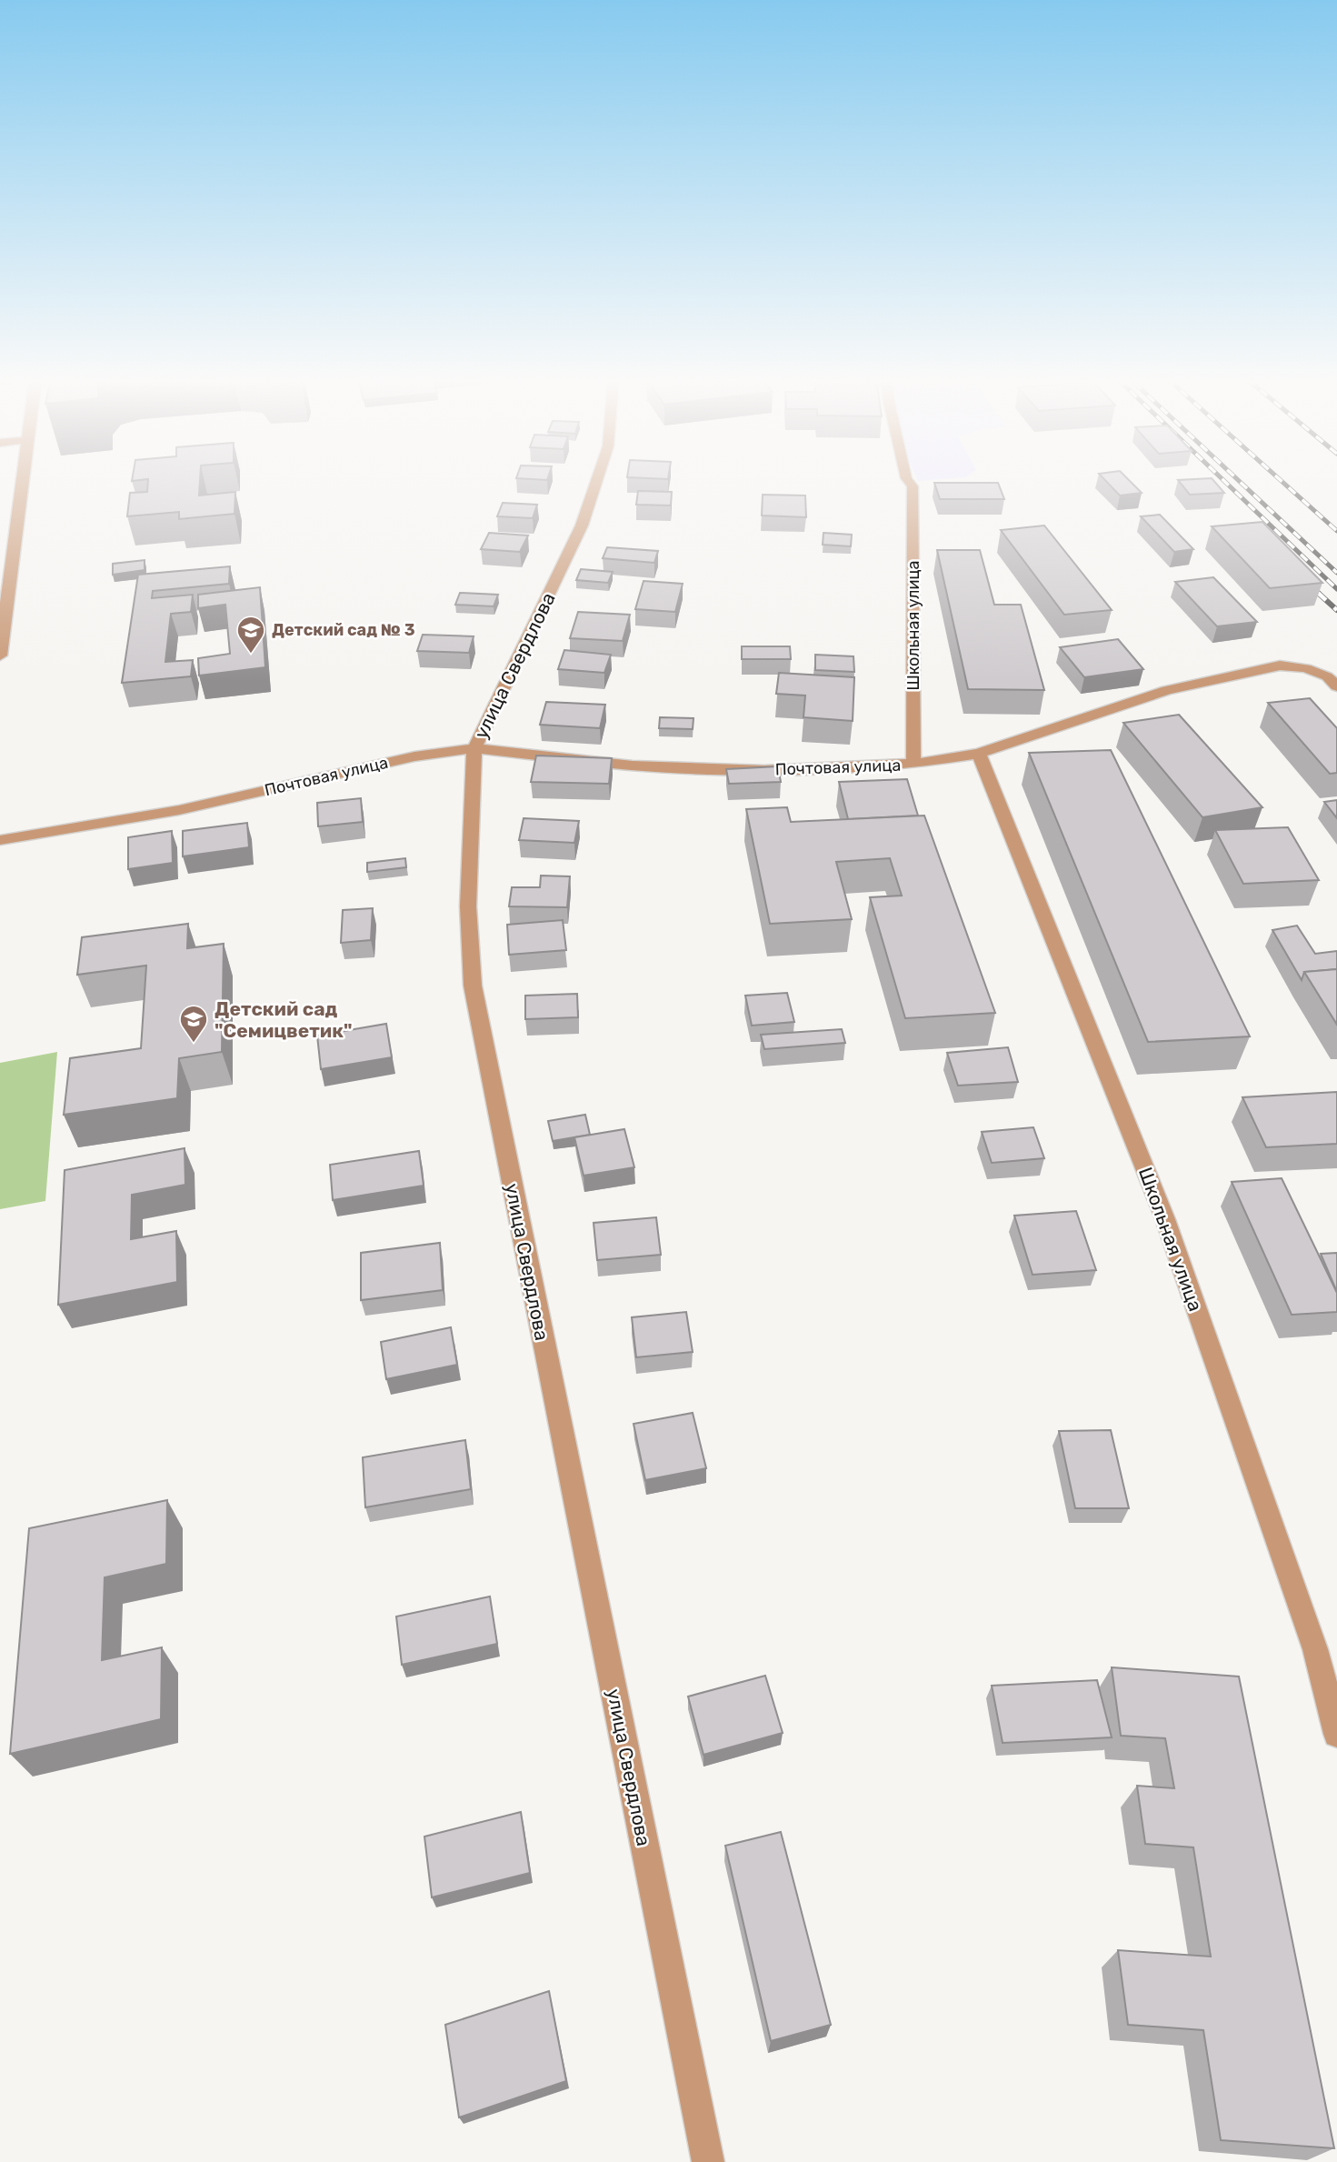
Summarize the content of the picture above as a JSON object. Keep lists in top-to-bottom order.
{
  "streets": {
    "street": ["Школьная улица", "улица Свердлова", "Почтовая улица"]
  },
  "crossings": [
    ["Школьная улица", "Почтовая улица"],
    ["улица Свердлова", "Почтовая улица"]
  ],
  "places": {
    "school or university": ["Детский сад № 3", "Детский сад \"Семицветик\""]
  }
}
